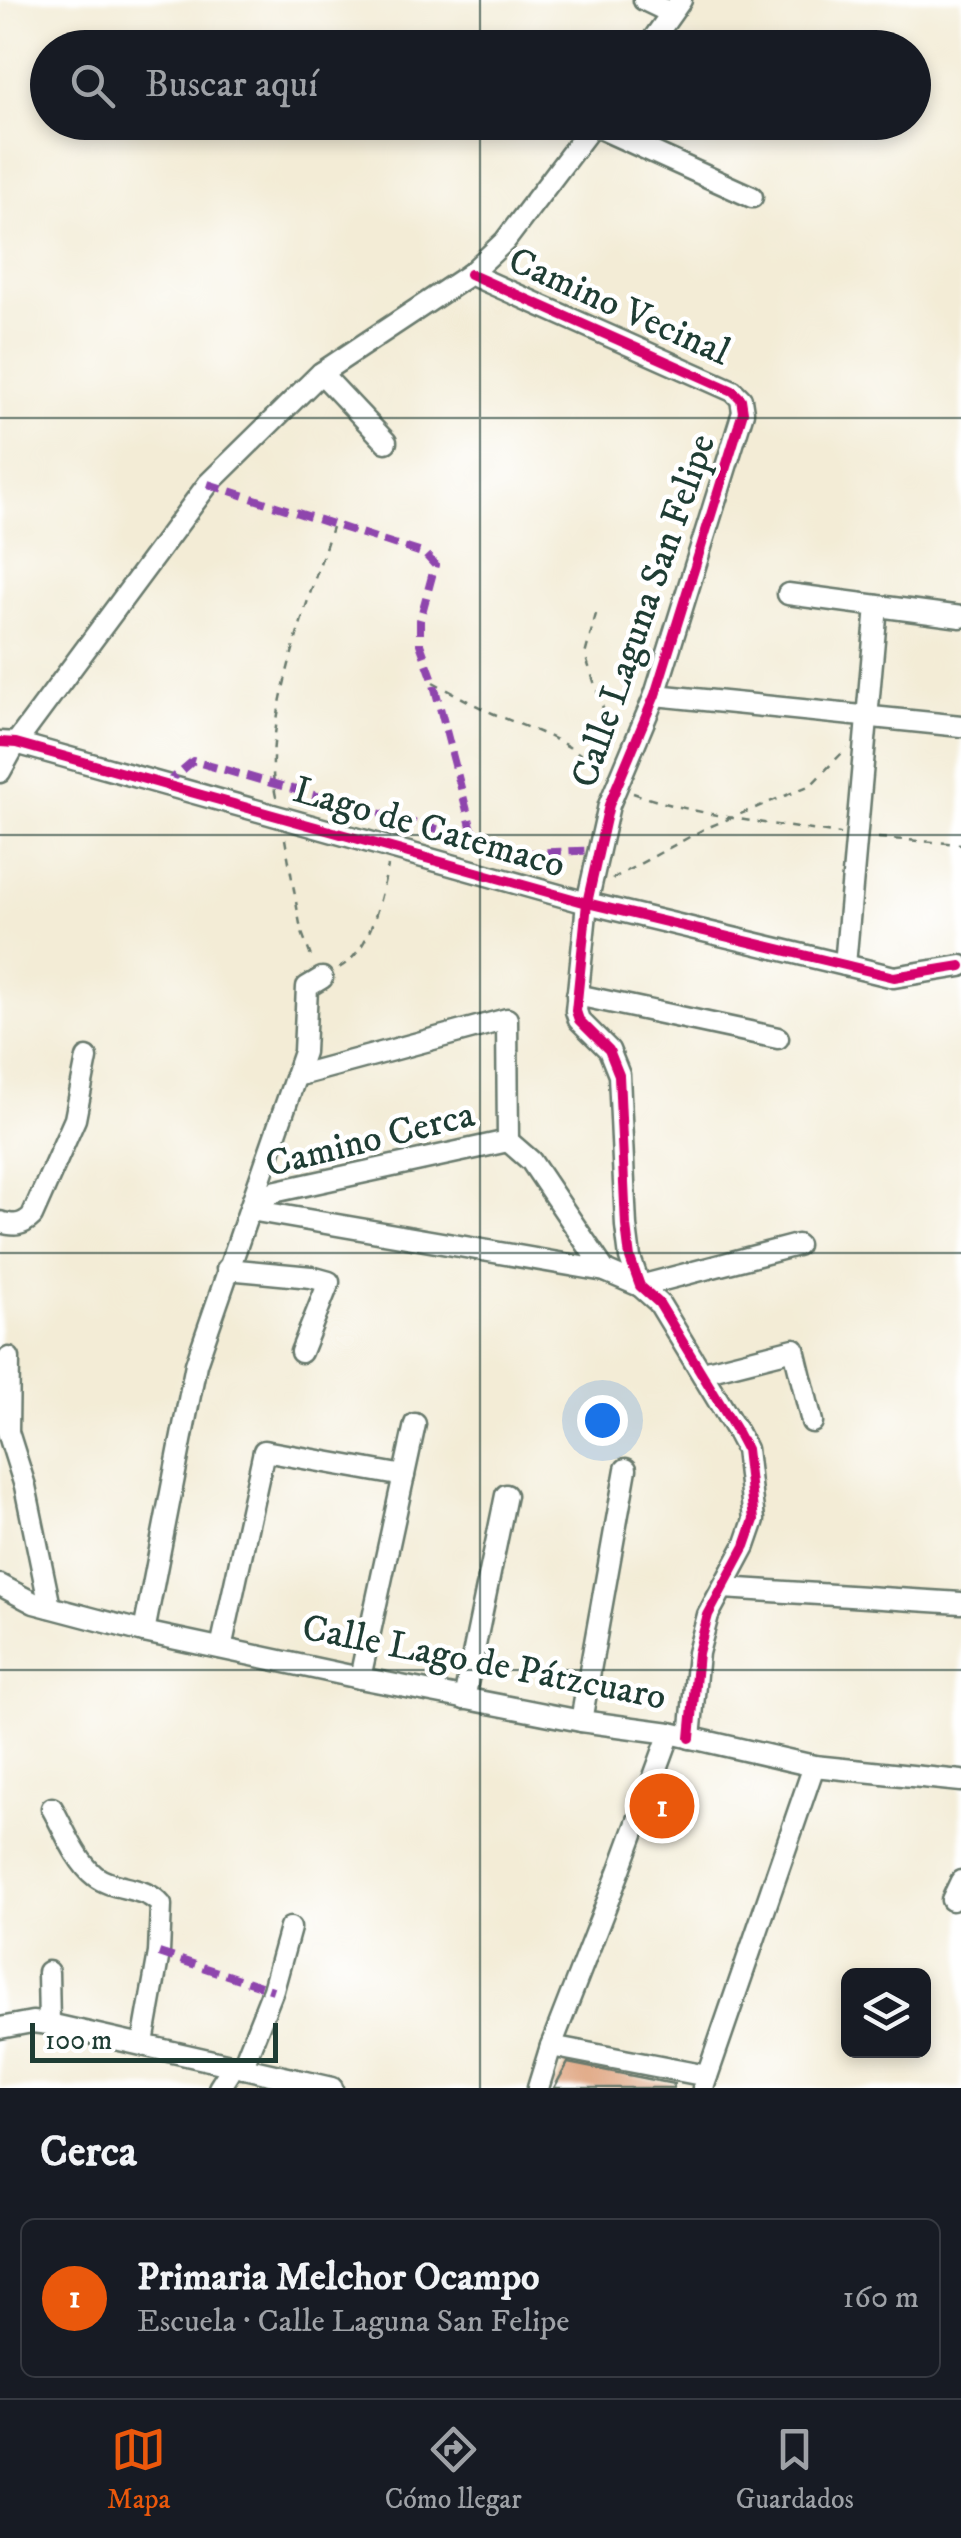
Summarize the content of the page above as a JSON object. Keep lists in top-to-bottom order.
{
  "streets": {
    "street": [
      "Camino Vecinal",
      "Calle Laguna San Felipe",
      "Lago de Catemaco",
      "Camino Cerca",
      "Calle Lago de Pátzcuaro"
    ]
  },
  "crossings": [
    ["Camino Vecinal", "Calle Laguna San Felipe"],
    ["Calle Laguna San Felipe", "Lago de Catemaco"],
    ["Calle Laguna San Felipe", "Calle Lago de Pátzcuaro"]
  ],
  "scale_bar": "100 m",
  "page": {
    "search": "Buscar aquí",
    "pins": "1",
    "scale": "100 m",
    "heading": "Cerca",
    "list": [
      {
        "mark": "1",
        "name": "Primaria Melchor Ocampo",
        "note": "Escuela · Calle Laguna San Felipe",
        "value": "160 m"
      }
    ],
    "nav": ["Mapa", "Cómo llegar", "Guardados"]
  }
}
